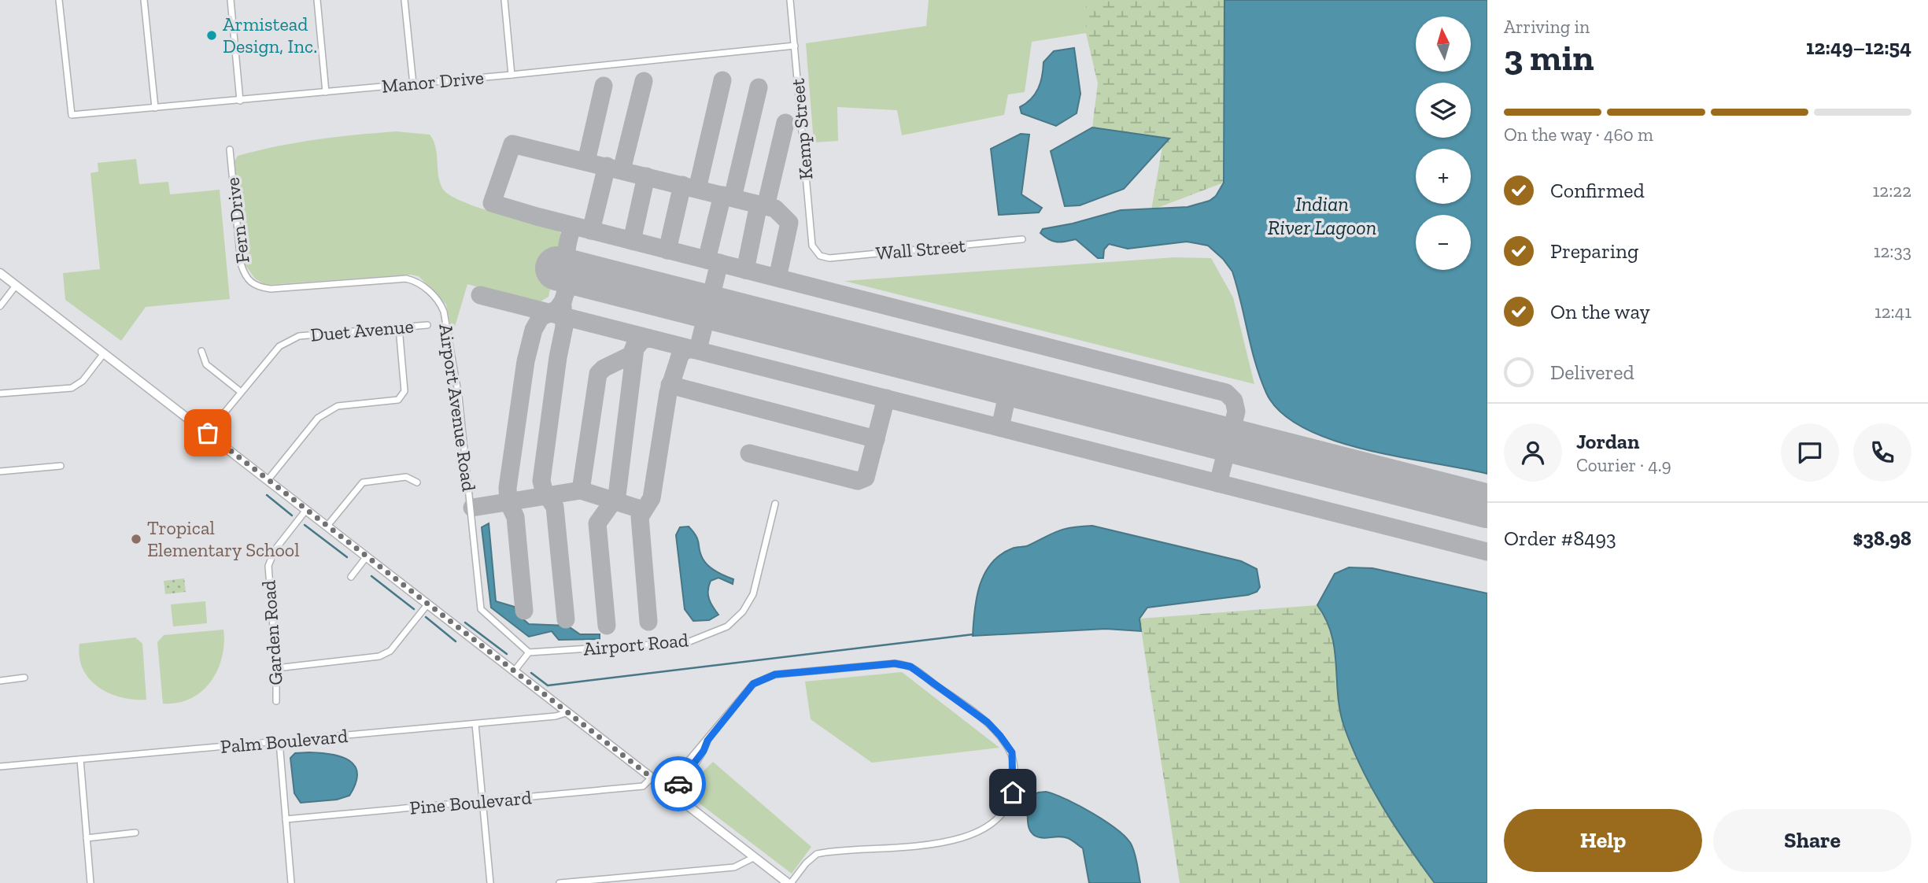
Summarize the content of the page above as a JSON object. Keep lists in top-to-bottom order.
{
  "streets": {
    "street": [
      "Manor Drive",
      "Kemp Street",
      "Fern Drive",
      "Wall Street",
      "Duet Avenue",
      "Airport Avenue Road",
      "Garden Road",
      "Airport Road",
      "Palm Boulevard",
      "Pine Boulevard"
    ]
  },
  "crossings": [
    ["Manor Drive", "Kemp Street"],
    ["Kemp Street", "Wall Street"],
    ["Fern Drive", "Airport Avenue Road"],
    ["Airport Avenue Road", "Airport Road"]
  ],
  "water": ["Indian River Lagoon"],
  "places": ["Armistead Design, Inc.", "Tropical Elementary School"],
  "north": "top",
  "page": {
    "heading": ["3 min", "Arriving in", "12:49–12:54"],
    "panel": [
      "Jordan",
      "Courier · 4.9",
      "Order #8493",
      "$38.98"
    ],
    "map_buttons": ["+", "−"],
    "bar": "On the way · 460 m",
    "list": [
      ["Confirmed", "12:22"],
      ["Preparing", "12:33"],
      ["On the way", "12:41"],
      "Delivered"
    ],
    "buttons": ["Help", "Share"]
  }
}
